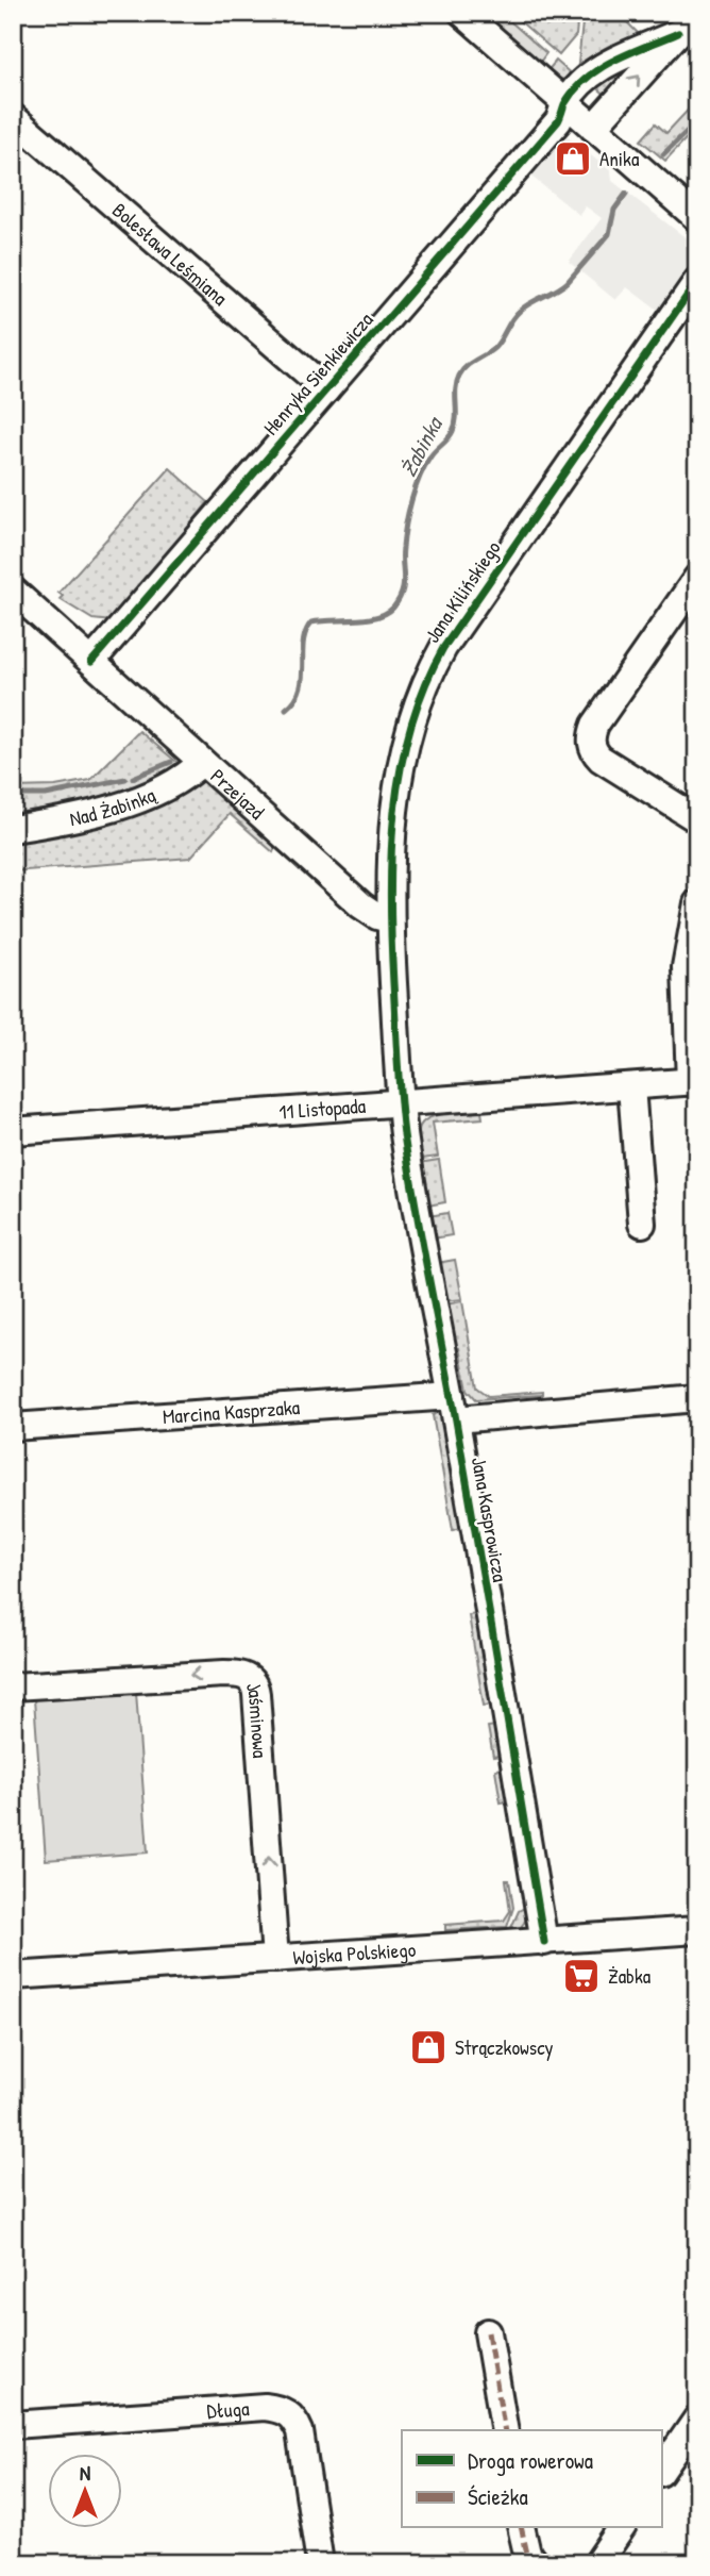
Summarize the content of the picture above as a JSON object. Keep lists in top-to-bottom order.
{
  "streets": {
    "street": [
      "Bolesława Leśmiana",
      "Henryka Sienkiewicza",
      "Jana Kilińskiego",
      "Przejazd",
      "Nad Żabinką",
      "11 Listopada",
      "Marcina Kasprzaka",
      "Jana Kasprowicza",
      "Jaśminowa",
      "Wojska Polskiego",
      "Długa"
    ]
  },
  "crossings": [
    ["Bolesława Leśmiana", "Henryka Sienkiewicza"],
    ["Henryka Sienkiewicza", "Przejazd"],
    ["Jana Kilińskiego", "Przejazd"],
    ["Jana Kilińskiego", "11 Listopada"],
    ["Jana Kilińskiego", "Jana Kasprowicza"],
    ["Przejazd", "Nad Żabinką"],
    ["11 Listopada", "Jana Kasprowicza"],
    ["Marcina Kasprzaka", "Jana Kasprowicza"],
    ["Jana Kasprowicza", "Wojska Polskiego"],
    ["Jaśminowa", "Wojska Polskiego"]
  ],
  "water": ["Żabinka"],
  "places": {
    "shop": ["Anika", "Strączkowscy"],
    "supermarket": ["Żabka"]
  },
  "legend": ["Droga rowerowa", "Ścieżka"],
  "north": "top"
}
